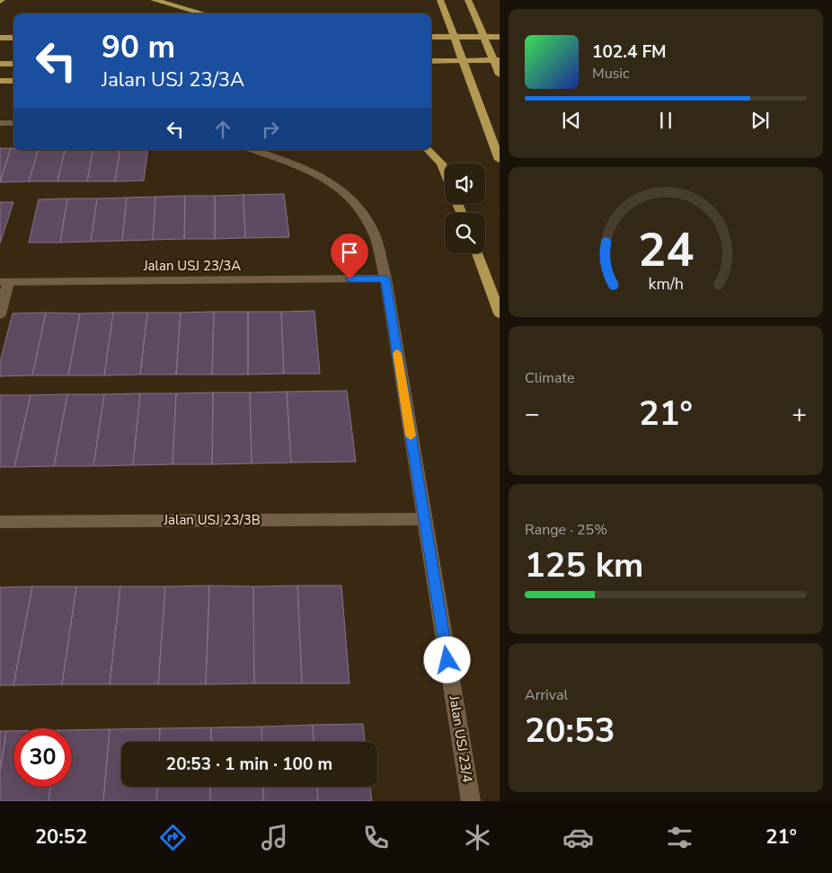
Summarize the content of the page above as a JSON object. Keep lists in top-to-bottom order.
{
  "streets": {
    "street": ["Jalan USJ 23/3A", "Jalan USJ 23/3B", "Jalan USJ 23/4"]
  },
  "crossings": [
    ["Jalan USJ 23/3A", "Jalan USJ 23/4"],
    ["Jalan USJ 23/3B", "Jalan USJ 23/4"]
  ],
  "page": {
    "turn": ["90 m", "Jalan USJ 23/3A"],
    "song": ["102.4 FM", "Music"],
    "tile": [
      "Climate",
      ["Range · 25%", "125 km"],
      ["Arrival", "20:53"]
    ],
    "heat": ["−", "21°", "+"],
    "limit": "30",
    "trip": "20:53 · 1 min · 100 m",
    "tabs": ["20:52", "21°"],
    "gauge": ["24", "km/h"]
  }
}
